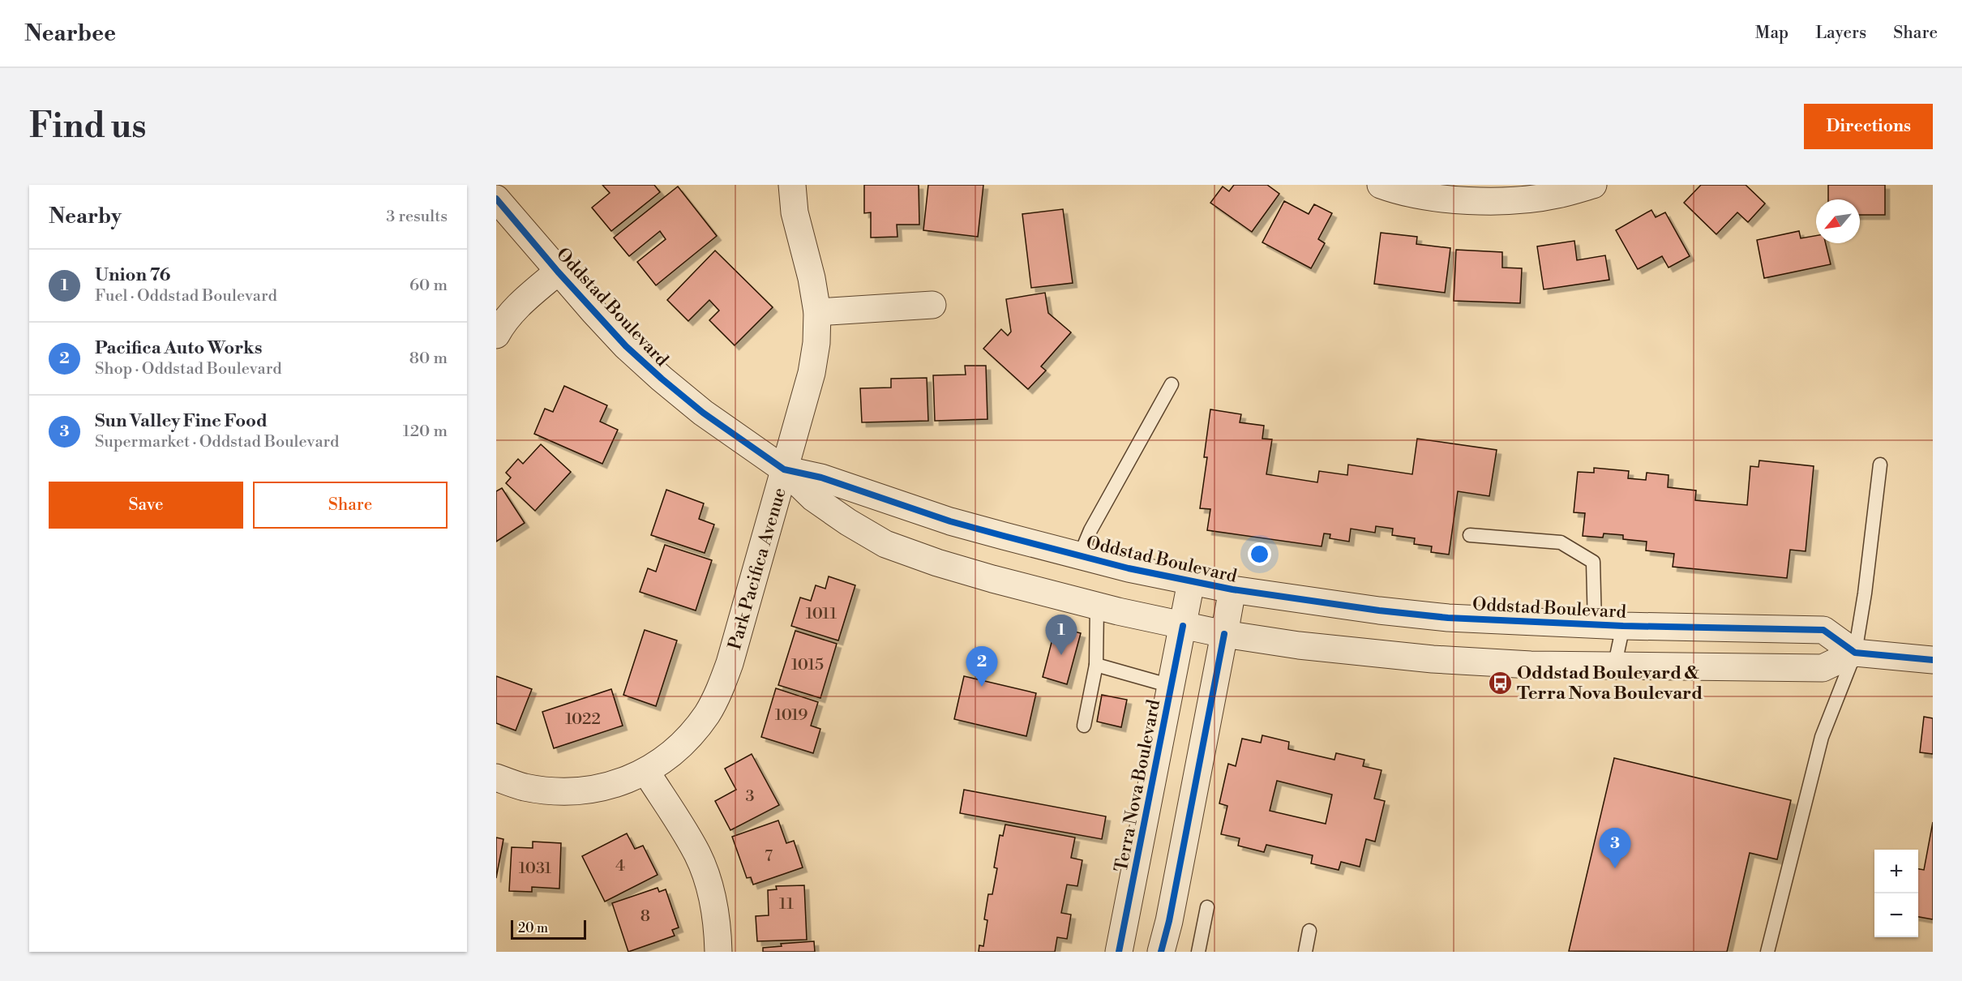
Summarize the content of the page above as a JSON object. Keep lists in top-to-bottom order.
{
  "streets": {
    "street": ["Oddstad Boulevard", "Park Pacifica Avenue", "Terra Nova Boulevard"]
  },
  "crossings": [
    ["Oddstad Boulevard", "Park Pacifica Avenue"],
    ["Oddstad Boulevard", "Terra Nova Boulevard"]
  ],
  "places": {
    "bus stop": ["Oddstad Boulevard & Terra Nova Boulevard"]
  },
  "house_numbers": [
    "1011",
    "1015",
    "1019",
    "1022",
    "3",
    "7",
    "4",
    "1031",
    "11",
    "8"
  ],
  "scale_bar": "20 m",
  "north": "bottom left",
  "page": {
    "header": "Nearbee",
    "nav": ["Map", "Layers", "Share"],
    "buttons": [
      "Directions",
      ["Save", "Share"]
    ],
    "title": "Find us",
    "heading": ["Nearby", "3 results"],
    "list": [
      {
        "mark": "1",
        "name": "Union 76",
        "note": "Fuel · Oddstad Boulevard",
        "value": "60 m"
      },
      {
        "mark": "2",
        "name": "Pacifica Auto Works",
        "note": "Shop · Oddstad Boulevard",
        "value": "80 m"
      },
      {
        "mark": "3",
        "name": "Sun Valley Fine Food",
        "note": "Supermarket · Oddstad Boulevard",
        "value": "120 m"
      }
    ],
    "pins": ["1", "2", "3"],
    "map_buttons": ["+", "−"],
    "scale": "20 m"
  }
}
